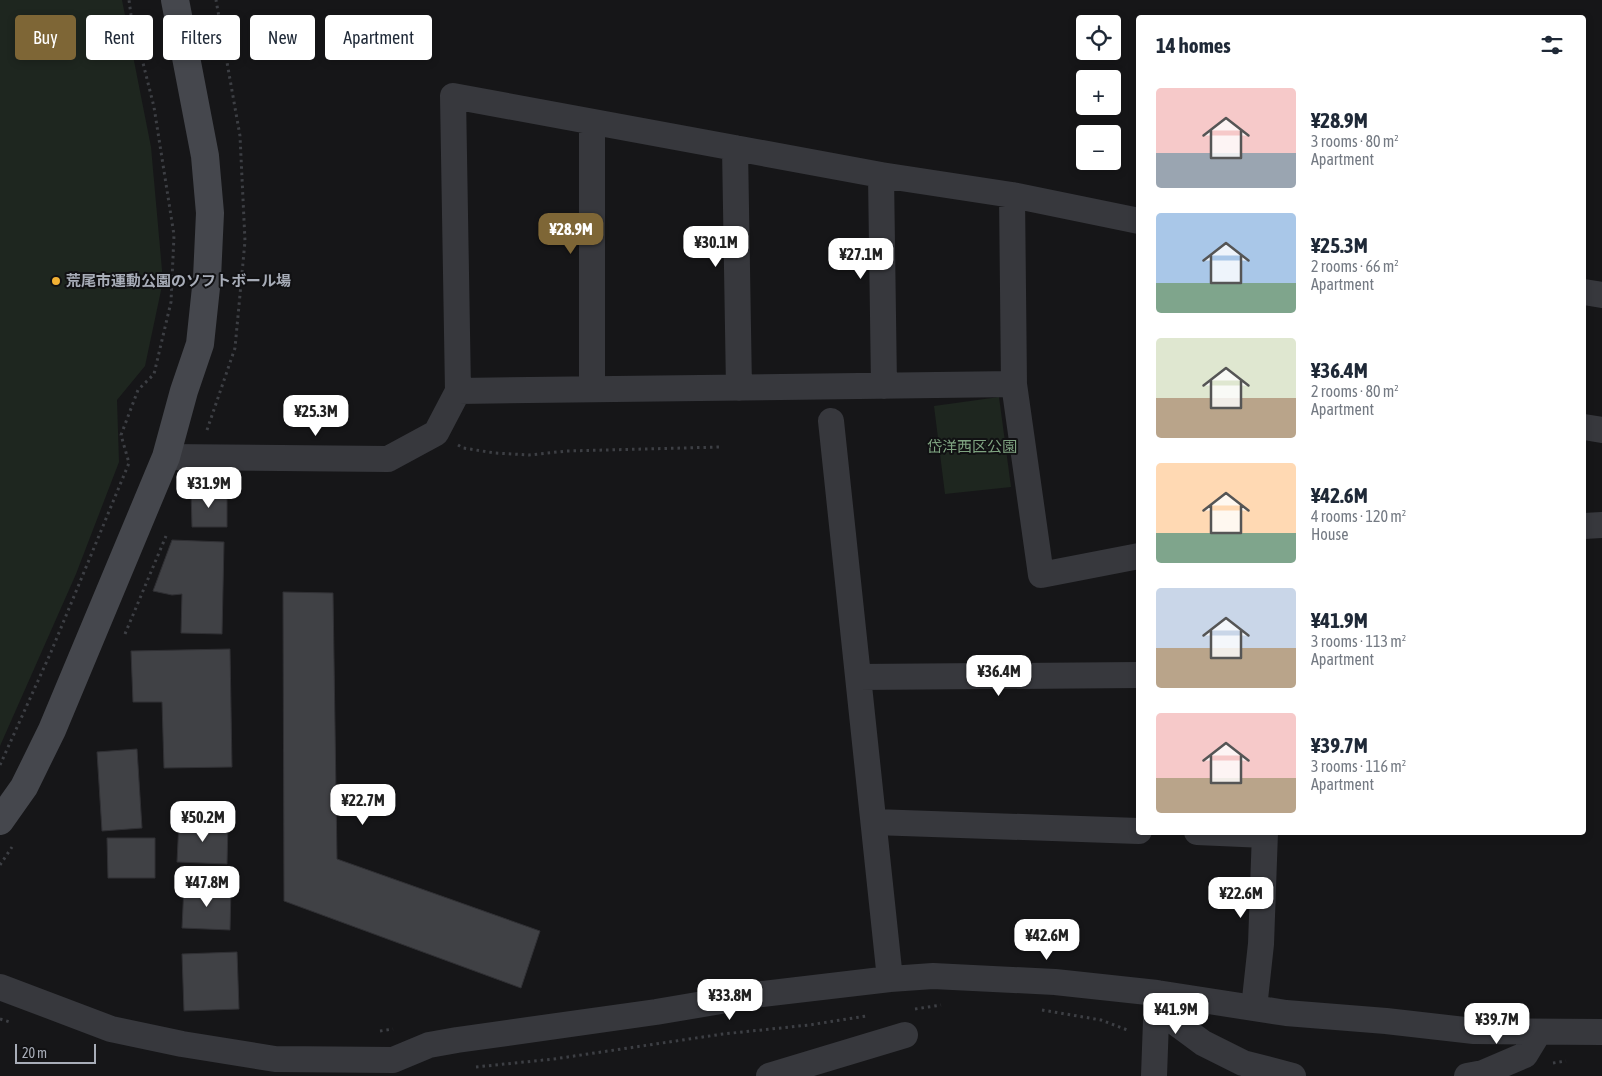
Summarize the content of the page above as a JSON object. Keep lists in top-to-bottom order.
{
  "parks": ["岱洋西区公園"],
  "places": ["荒尾市運動公園のソフトボール場"],
  "scale_bar": "20 m",
  "page": {
    "map_buttons": ["+", "−"],
    "chip": [
      "Buy",
      "Rent",
      "Filters",
      "New",
      "Apartment"
    ],
    "heading": "14 homes",
    "list": [
      {
        "name": "¥28.9M",
        "note": "3 rooms · 80 m² · Apartment"
      },
      {
        "name": "¥25.3M",
        "note": "2 rooms · 66 m² · Apartment"
      },
      {
        "name": "¥36.4M",
        "note": "2 rooms · 80 m² · Apartment"
      },
      {
        "name": "¥42.6M",
        "note": "4 rooms · 120 m² · House"
      },
      {
        "name": "¥41.9M",
        "note": "3 rooms · 113 m² · Apartment"
      },
      {
        "name": "¥39.7M",
        "note": "3 rooms · 116 m² · Apartment"
      }
    ],
    "price": [
      "¥28.9M",
      "¥30.1M",
      "¥27.1M",
      "¥25.3M",
      "¥31.9M",
      "¥36.4M",
      "¥22.7M",
      "¥50.2M",
      "¥47.8M",
      "¥22.6M",
      "¥42.6M",
      "¥33.8M",
      "¥41.9M",
      "¥39.7M"
    ],
    "scale": "20 m"
  }
}
